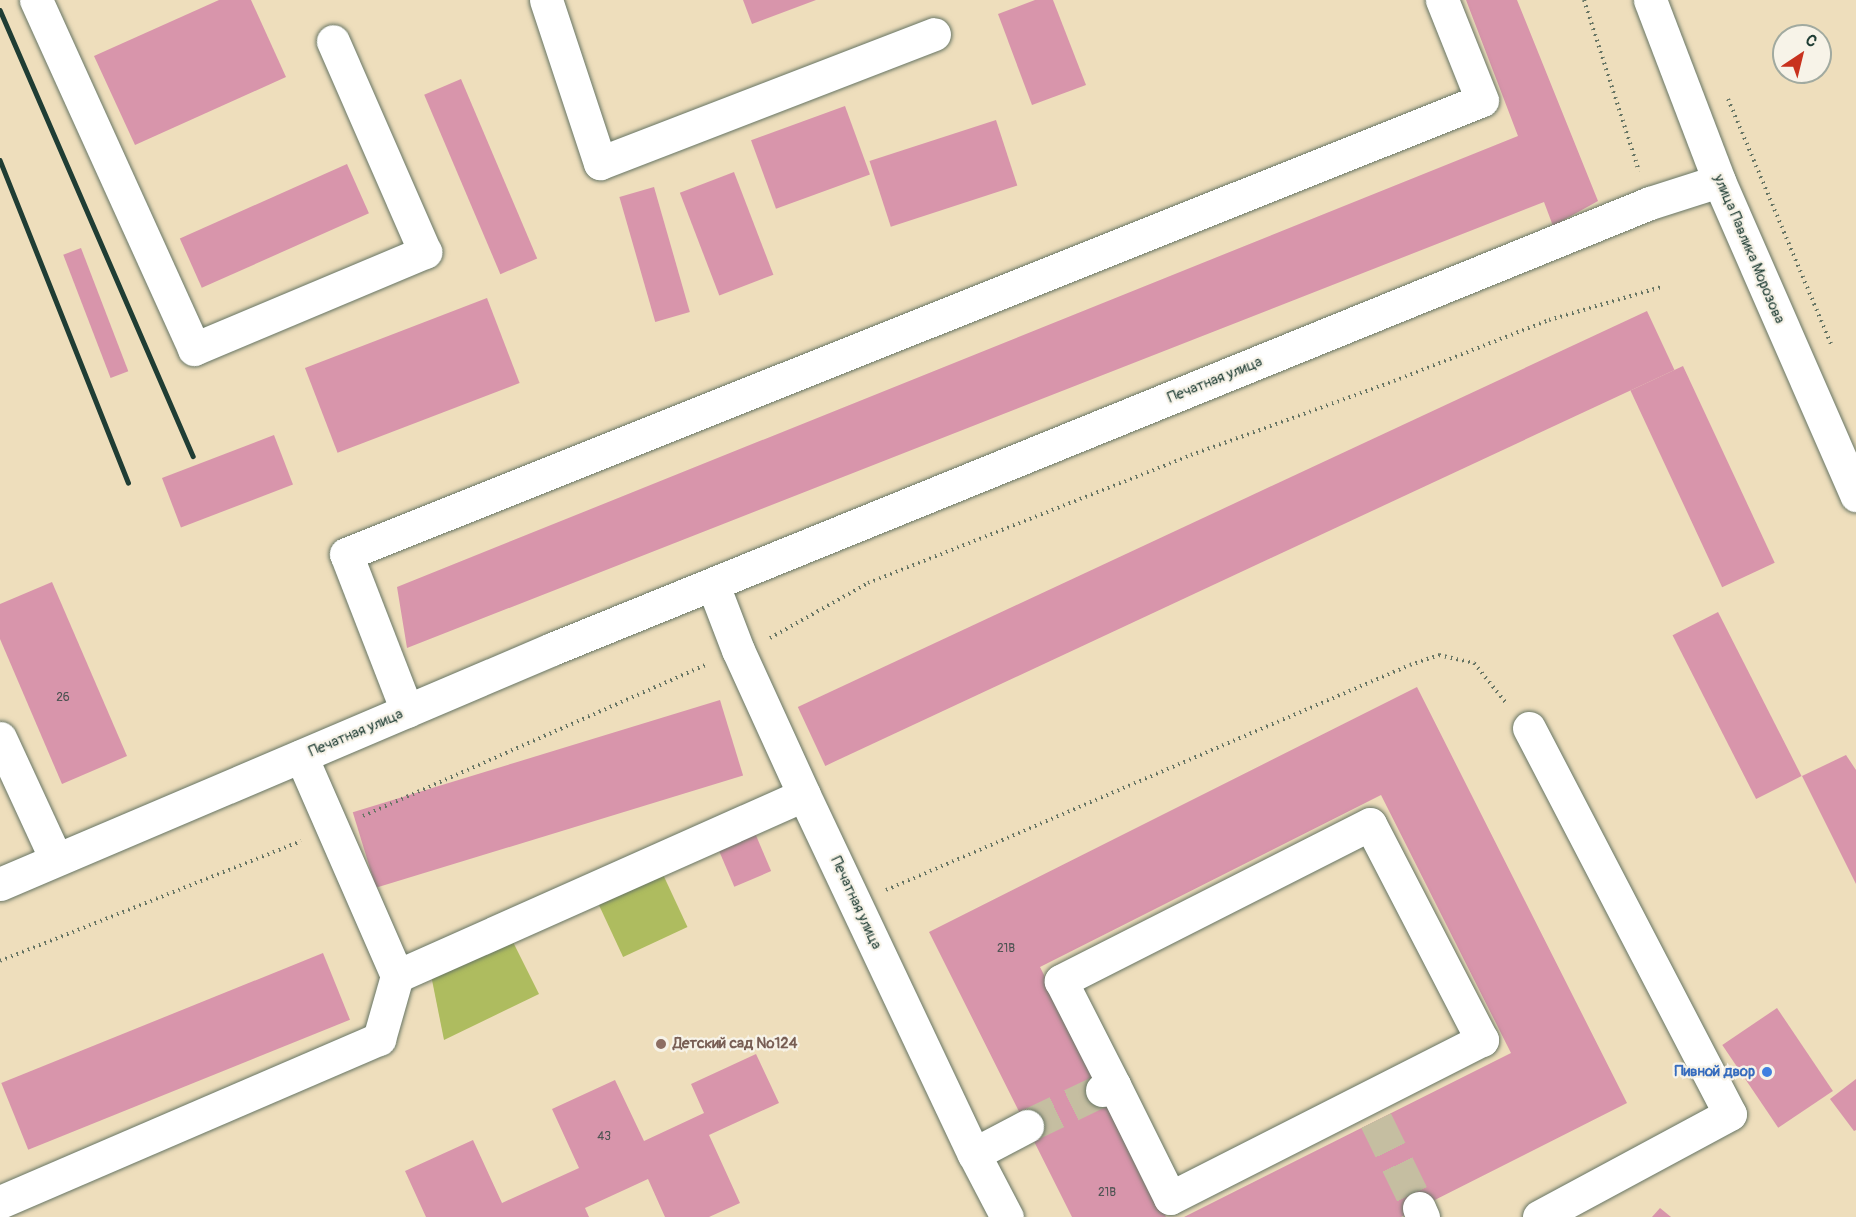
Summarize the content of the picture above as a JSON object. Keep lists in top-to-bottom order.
{
  "streets": {
    "street": ["улица Павлика Морозова", "Печатная улица"]
  },
  "crossings": [
    ["улица Павлика Морозова", "Печатная улица"]
  ],
  "places": ["Детский сад №124", "Пивной двор"],
  "house_numbers": [
    "26",
    "21В",
    "43",
    "21В"
  ],
  "north": "top right"
}
